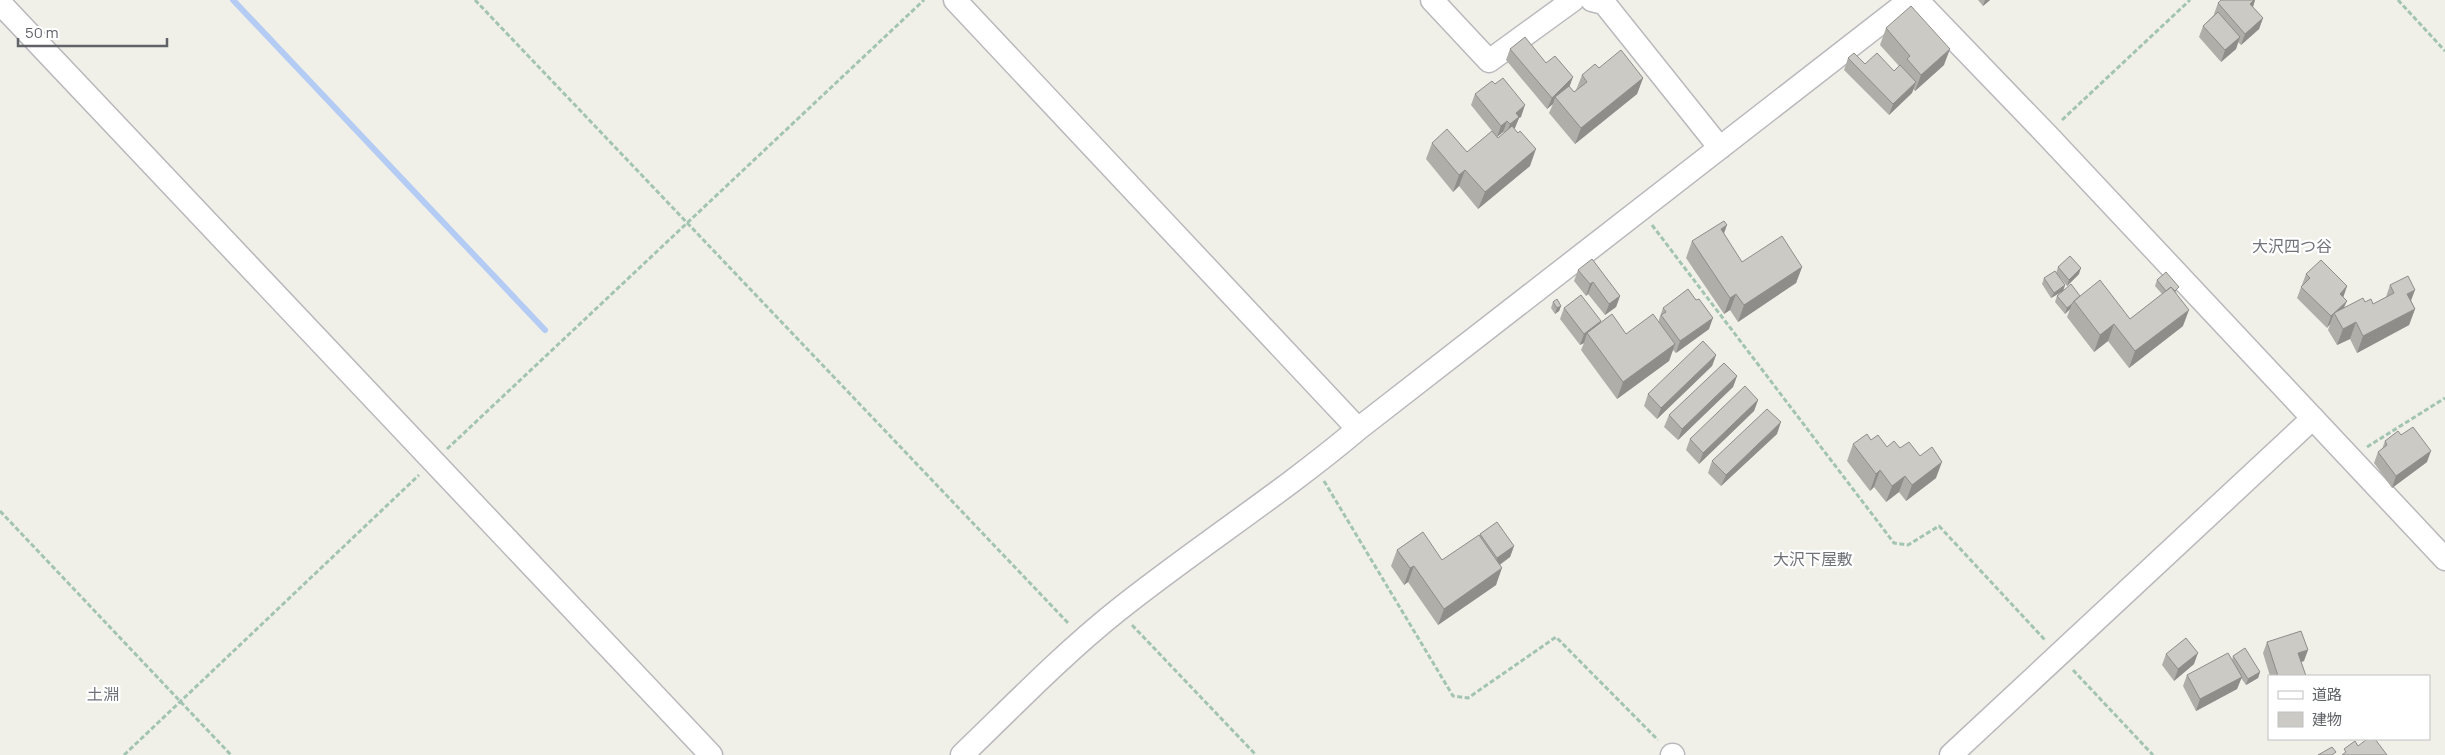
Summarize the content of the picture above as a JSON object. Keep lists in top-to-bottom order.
{
  "districts": ["大沢四つ谷", "大沢下屋敷", "土淵"],
  "legend": ["道路", "建物"],
  "scale_bar": "50 m"
}
